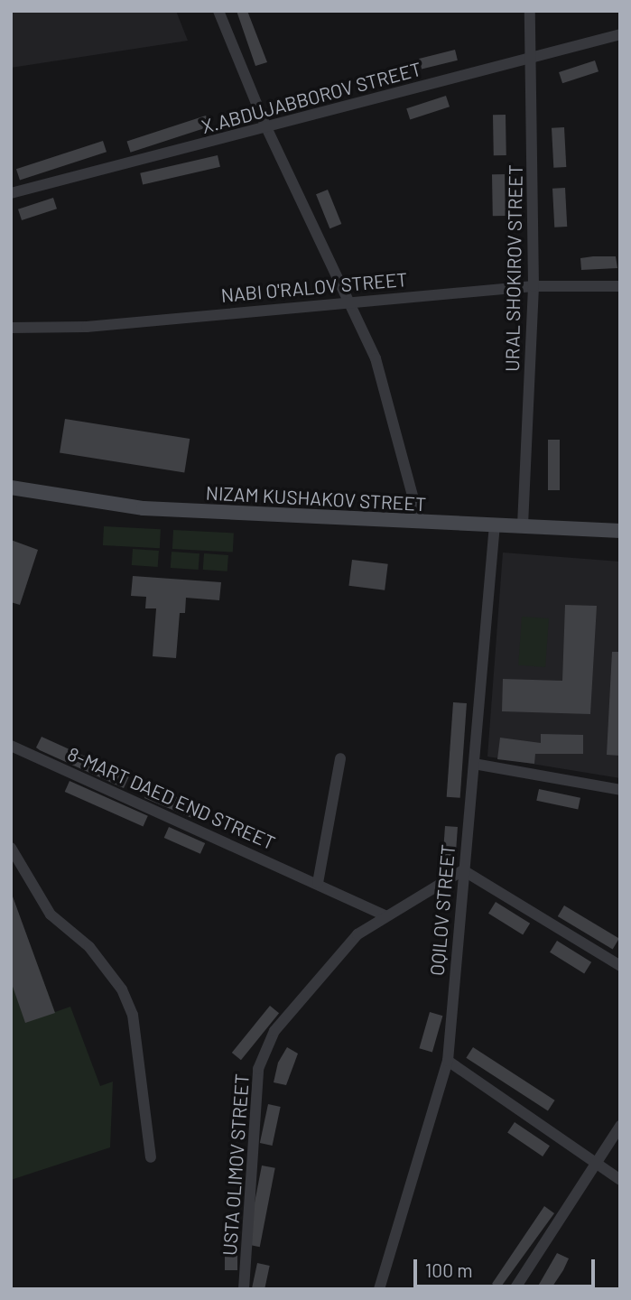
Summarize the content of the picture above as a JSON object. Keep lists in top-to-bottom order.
{
  "streets": {
    "main road": ["NIZAM KUSHAKOV STREET"],
    "street": [
      "X.ABDUJABBOROV STREET",
      "URAL SHOKIROV STREET",
      "NABI O'RALOV STREET",
      "8-MART DAED END STREET",
      "OQILOV STREET",
      "USTA OLIMOV STREET"
    ]
  },
  "crossings": [
    ["X.ABDUJABBOROV STREET", "URAL SHOKIROV STREET"],
    ["URAL SHOKIROV STREET", "NABI O'RALOV STREET"],
    ["URAL SHOKIROV STREET", "NIZAM KUSHAKOV STREET"],
    ["NIZAM KUSHAKOV STREET", "OQILOV STREET"],
    ["8-MART DAED END STREET", "USTA OLIMOV STREET"],
    ["OQILOV STREET", "USTA OLIMOV STREET"]
  ],
  "scale_bar": "100 m"
}
